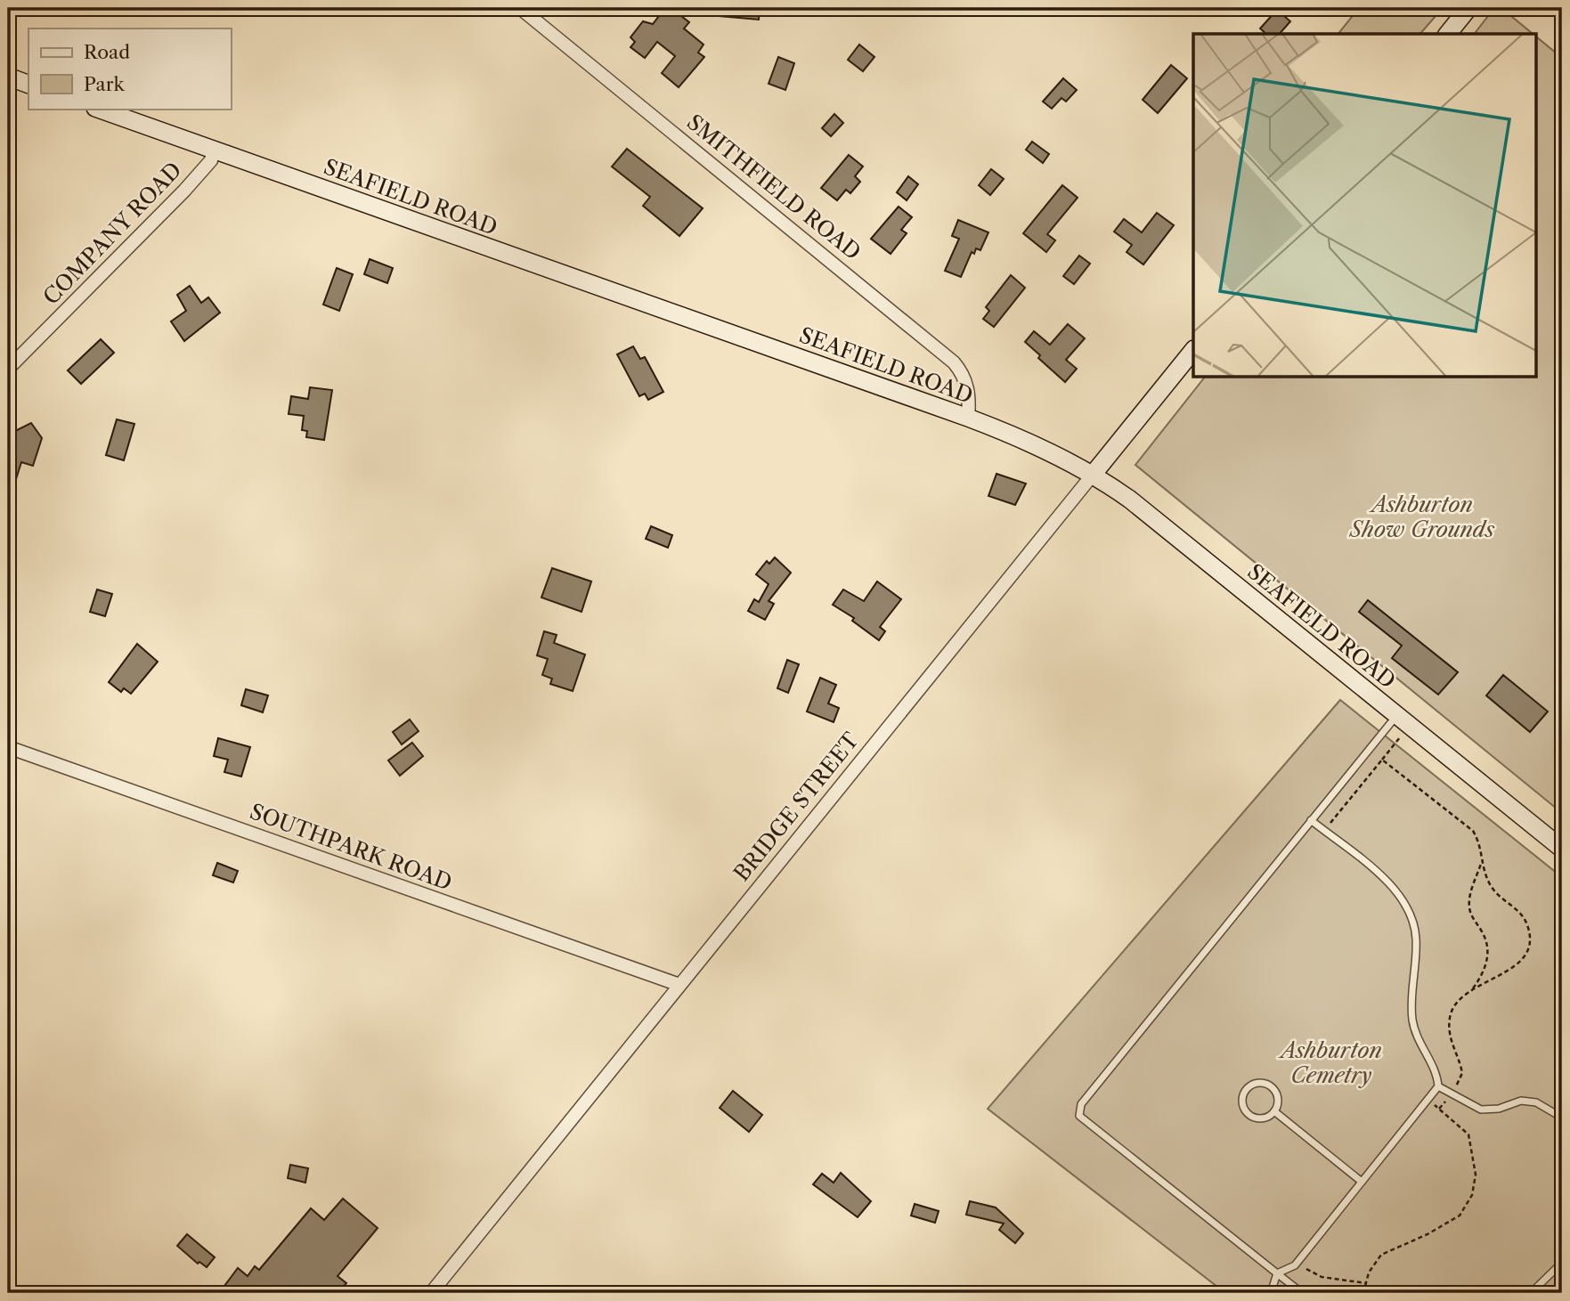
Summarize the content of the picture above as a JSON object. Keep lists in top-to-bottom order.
{
  "streets": {
    "street": [
      "SMITHFIELD ROAD",
      "SEAFIELD ROAD",
      "COMPANY ROAD",
      "BRIDGE STREET",
      "SOUTHPARK ROAD"
    ]
  },
  "crossings": [
    ["SMITHFIELD ROAD", "SEAFIELD ROAD"],
    ["SEAFIELD ROAD", "COMPANY ROAD"],
    ["SEAFIELD ROAD", "BRIDGE STREET"],
    ["BRIDGE STREET", "SOUTHPARK ROAD"]
  ],
  "parks": ["Ashburton Show Grounds", "Ashburton Cemetry"],
  "legend": ["Road", "Park"]
}
